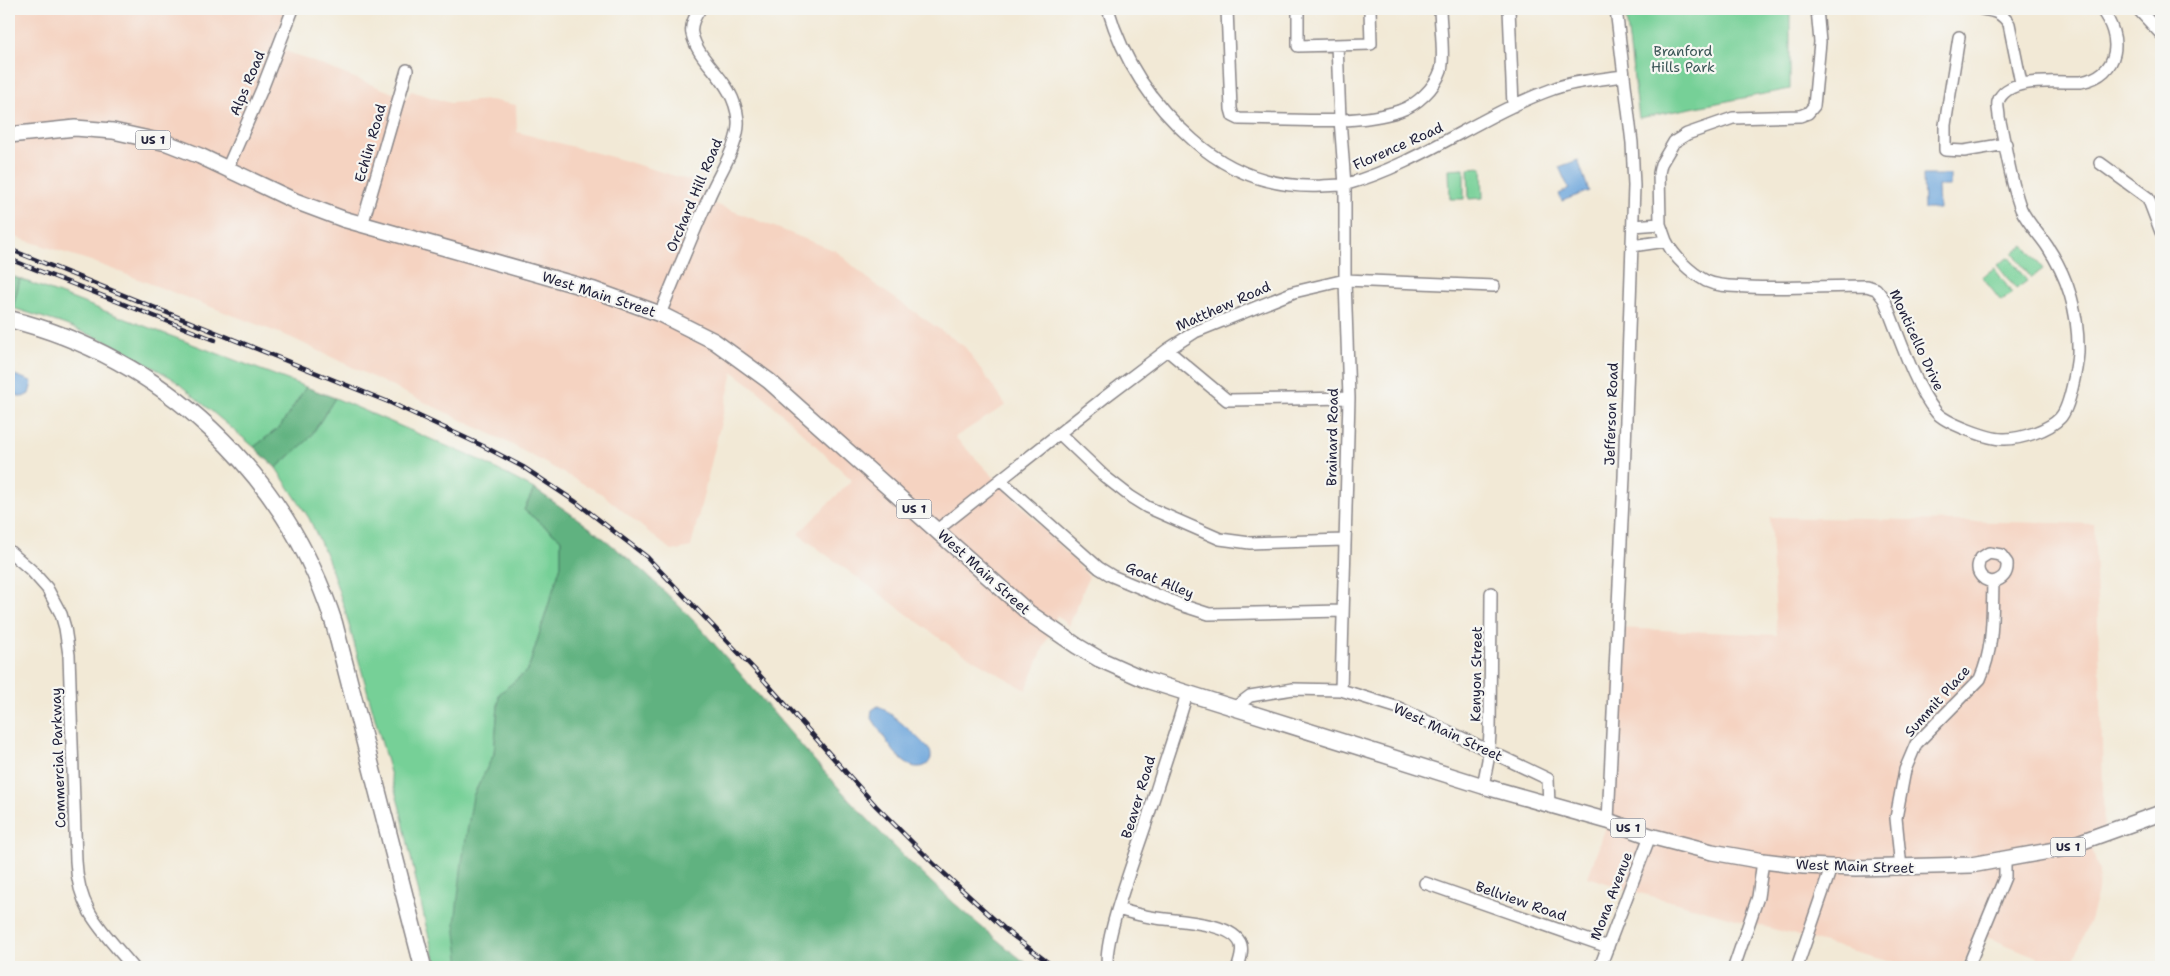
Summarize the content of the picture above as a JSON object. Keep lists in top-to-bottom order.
{
  "streets": {
    "main road": ["US 1", "West Main Street"],
    "street": [
      "Alps Road",
      "Echlin Road",
      "Florence Road",
      "Orchard Hill Road",
      "Matthew Road",
      "Monticello Drive",
      "Jefferson Road",
      "Brainard Road",
      "Goat Alley",
      "Kenyon Street",
      "Summit Place",
      "Commercial Parkway",
      "Beaver Road",
      "Mona Avenue",
      "Bellview Road"
    ]
  },
  "crossings": [
    ["Alps Road", "West Main Street"],
    ["Echlin Road", "West Main Street"],
    ["Florence Road", "Jefferson Road"],
    ["Florence Road", "Brainard Road"],
    ["Orchard Hill Road", "West Main Street"],
    ["West Main Street", "Matthew Road"],
    ["West Main Street", "Jefferson Road"],
    ["West Main Street", "Brainard Road"],
    ["West Main Street", "Kenyon Street"],
    ["West Main Street", "Summit Place"],
    ["West Main Street", "Beaver Road"],
    ["West Main Street", "Mona Avenue"],
    ["Matthew Road", "Brainard Road"],
    ["Matthew Road", "Goat Alley"],
    ["Brainard Road", "Goat Alley"],
    ["Mona Avenue", "Bellview Road"]
  ],
  "parks": ["Branford Hills Park"]
}
